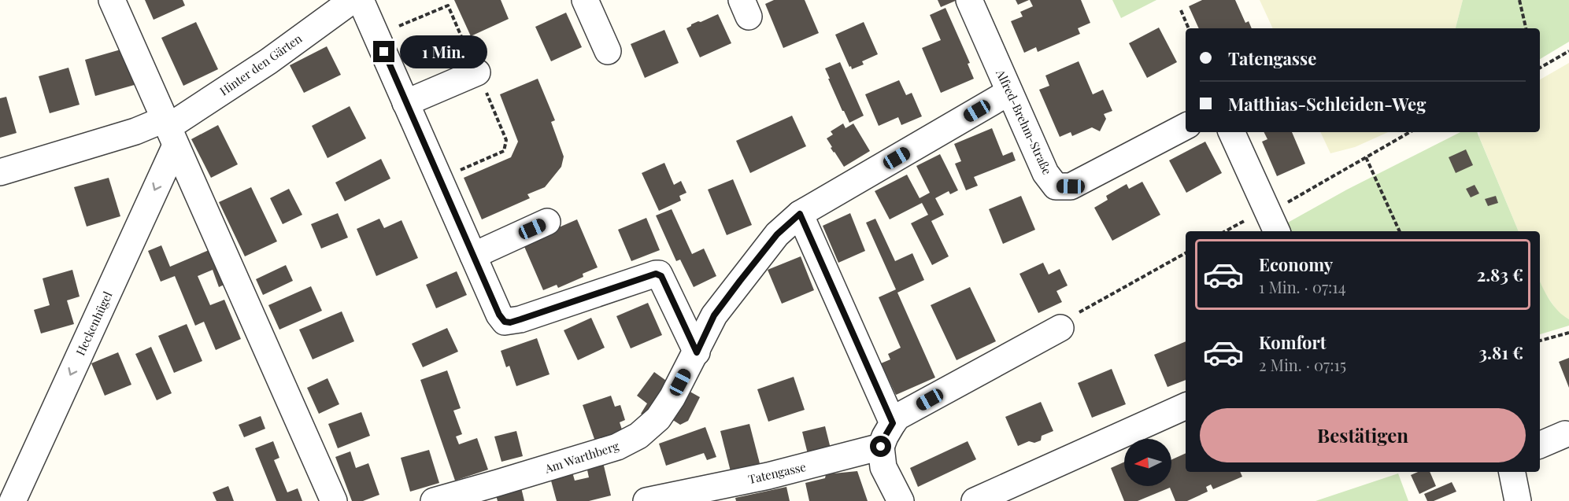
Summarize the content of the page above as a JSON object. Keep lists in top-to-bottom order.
{
  "streets": {
    "street": [
      "Hinter den Gärten",
      "Alfred-Brehm-Straße",
      "Heckenhügel",
      "Am Warthberg",
      "Tatengasse"
    ]
  },
  "crossings": [
    ["Hinter den Gärten", "Heckenhügel"],
    ["Alfred-Brehm-Straße", "Am Warthberg"]
  ],
  "one_way": ["Heckenhügel"],
  "north": "left",
  "page": {
    "banner": ["Tatengasse", "Matthias-Schleiden-Weg"],
    "bubble": "1 Min.",
    "list": [
      {
        "name": "Economy",
        "note": "1 Min. · 07:14",
        "value": "2.83 €"
      },
      {
        "name": "Komfort",
        "note": "2 Min. · 07:15",
        "value": "3.81 €"
      }
    ],
    "buttons": "Bestätigen"
  }
}
